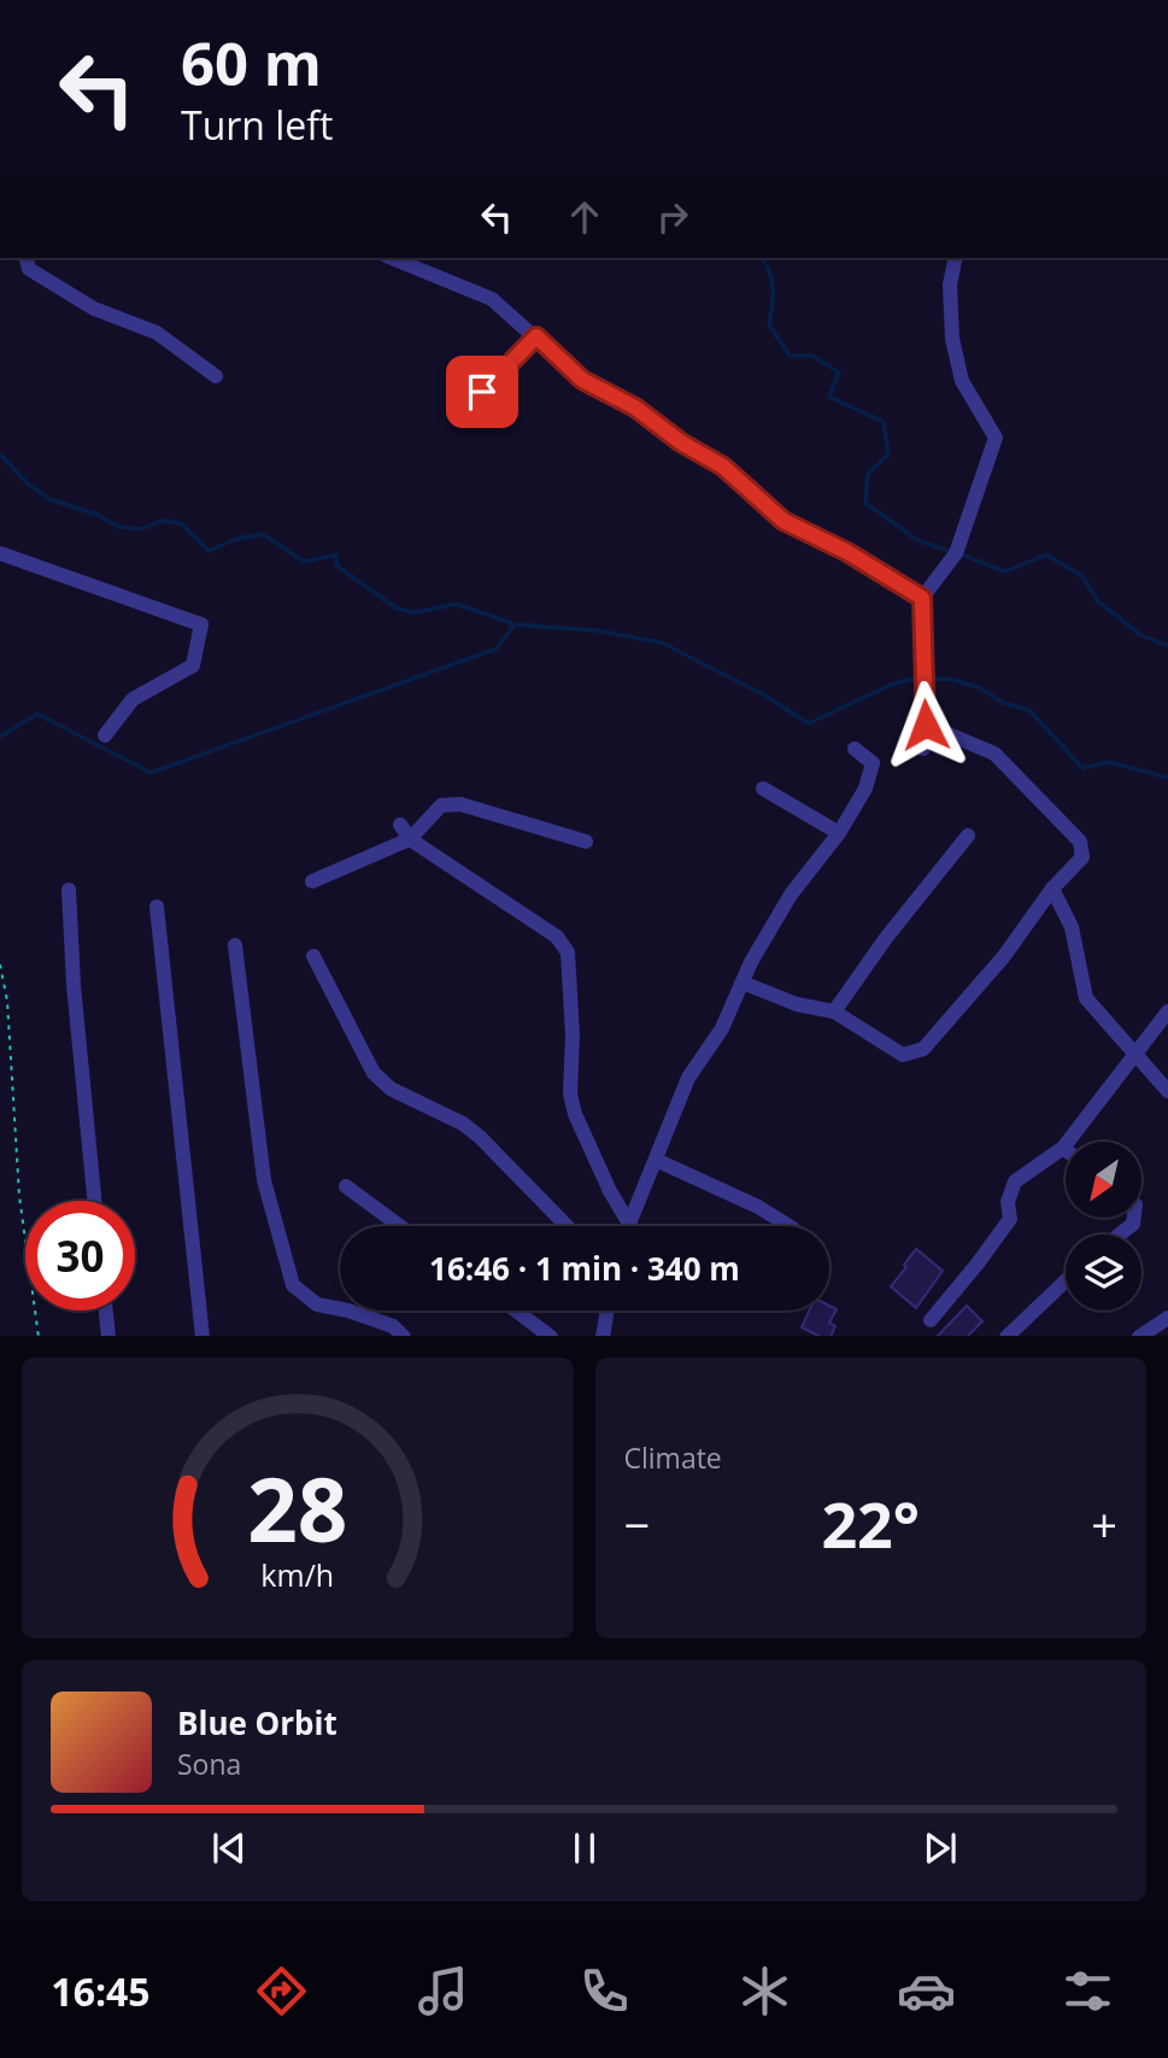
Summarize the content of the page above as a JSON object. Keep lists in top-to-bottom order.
{
  "north": "bottom left",
  "page": {
    "turn": ["60 m", "Turn left"],
    "limit": "30",
    "trip": "16:46 · 1 min · 340 m",
    "tile": "Climate",
    "heat": ["−", "22°", "+"],
    "song": ["Blue Orbit", "Sona"],
    "tabs": "16:45",
    "gauge": ["28", "km/h"]
  }
}
